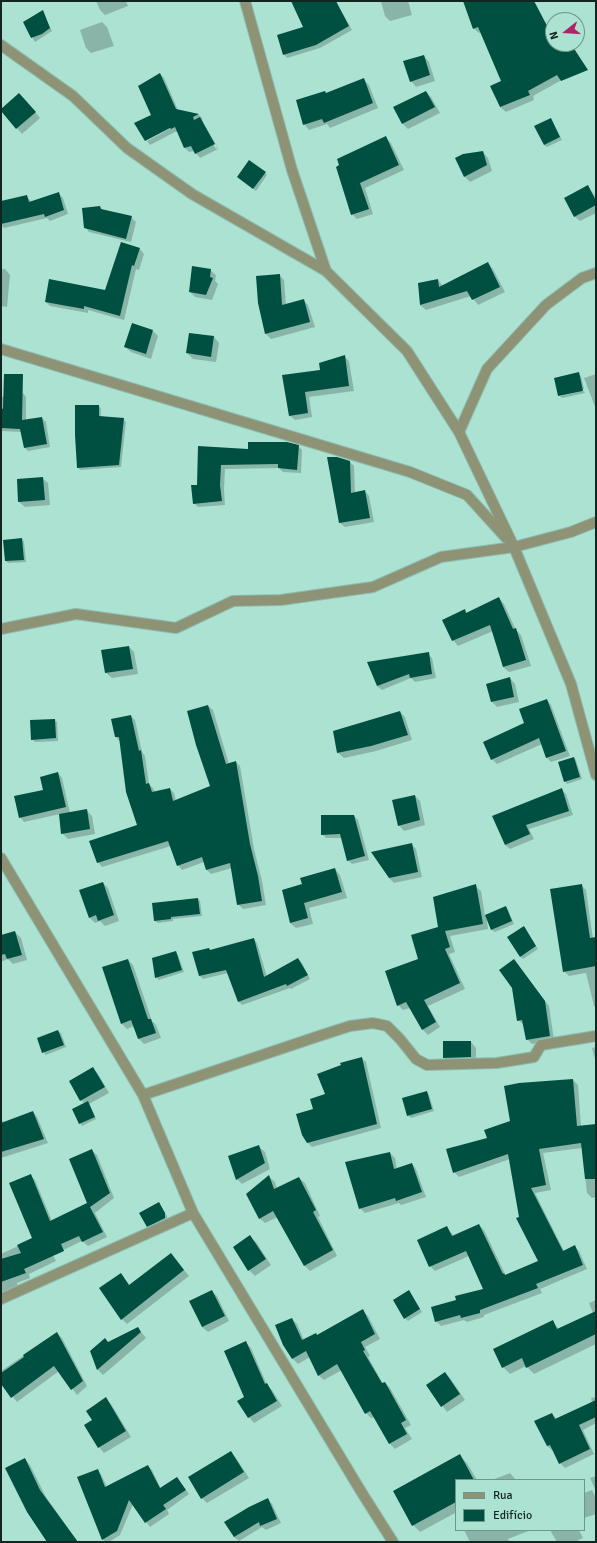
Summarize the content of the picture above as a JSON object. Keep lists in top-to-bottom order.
{
  "legend": ["Rua", "Edifício"],
  "north": "left"
}
